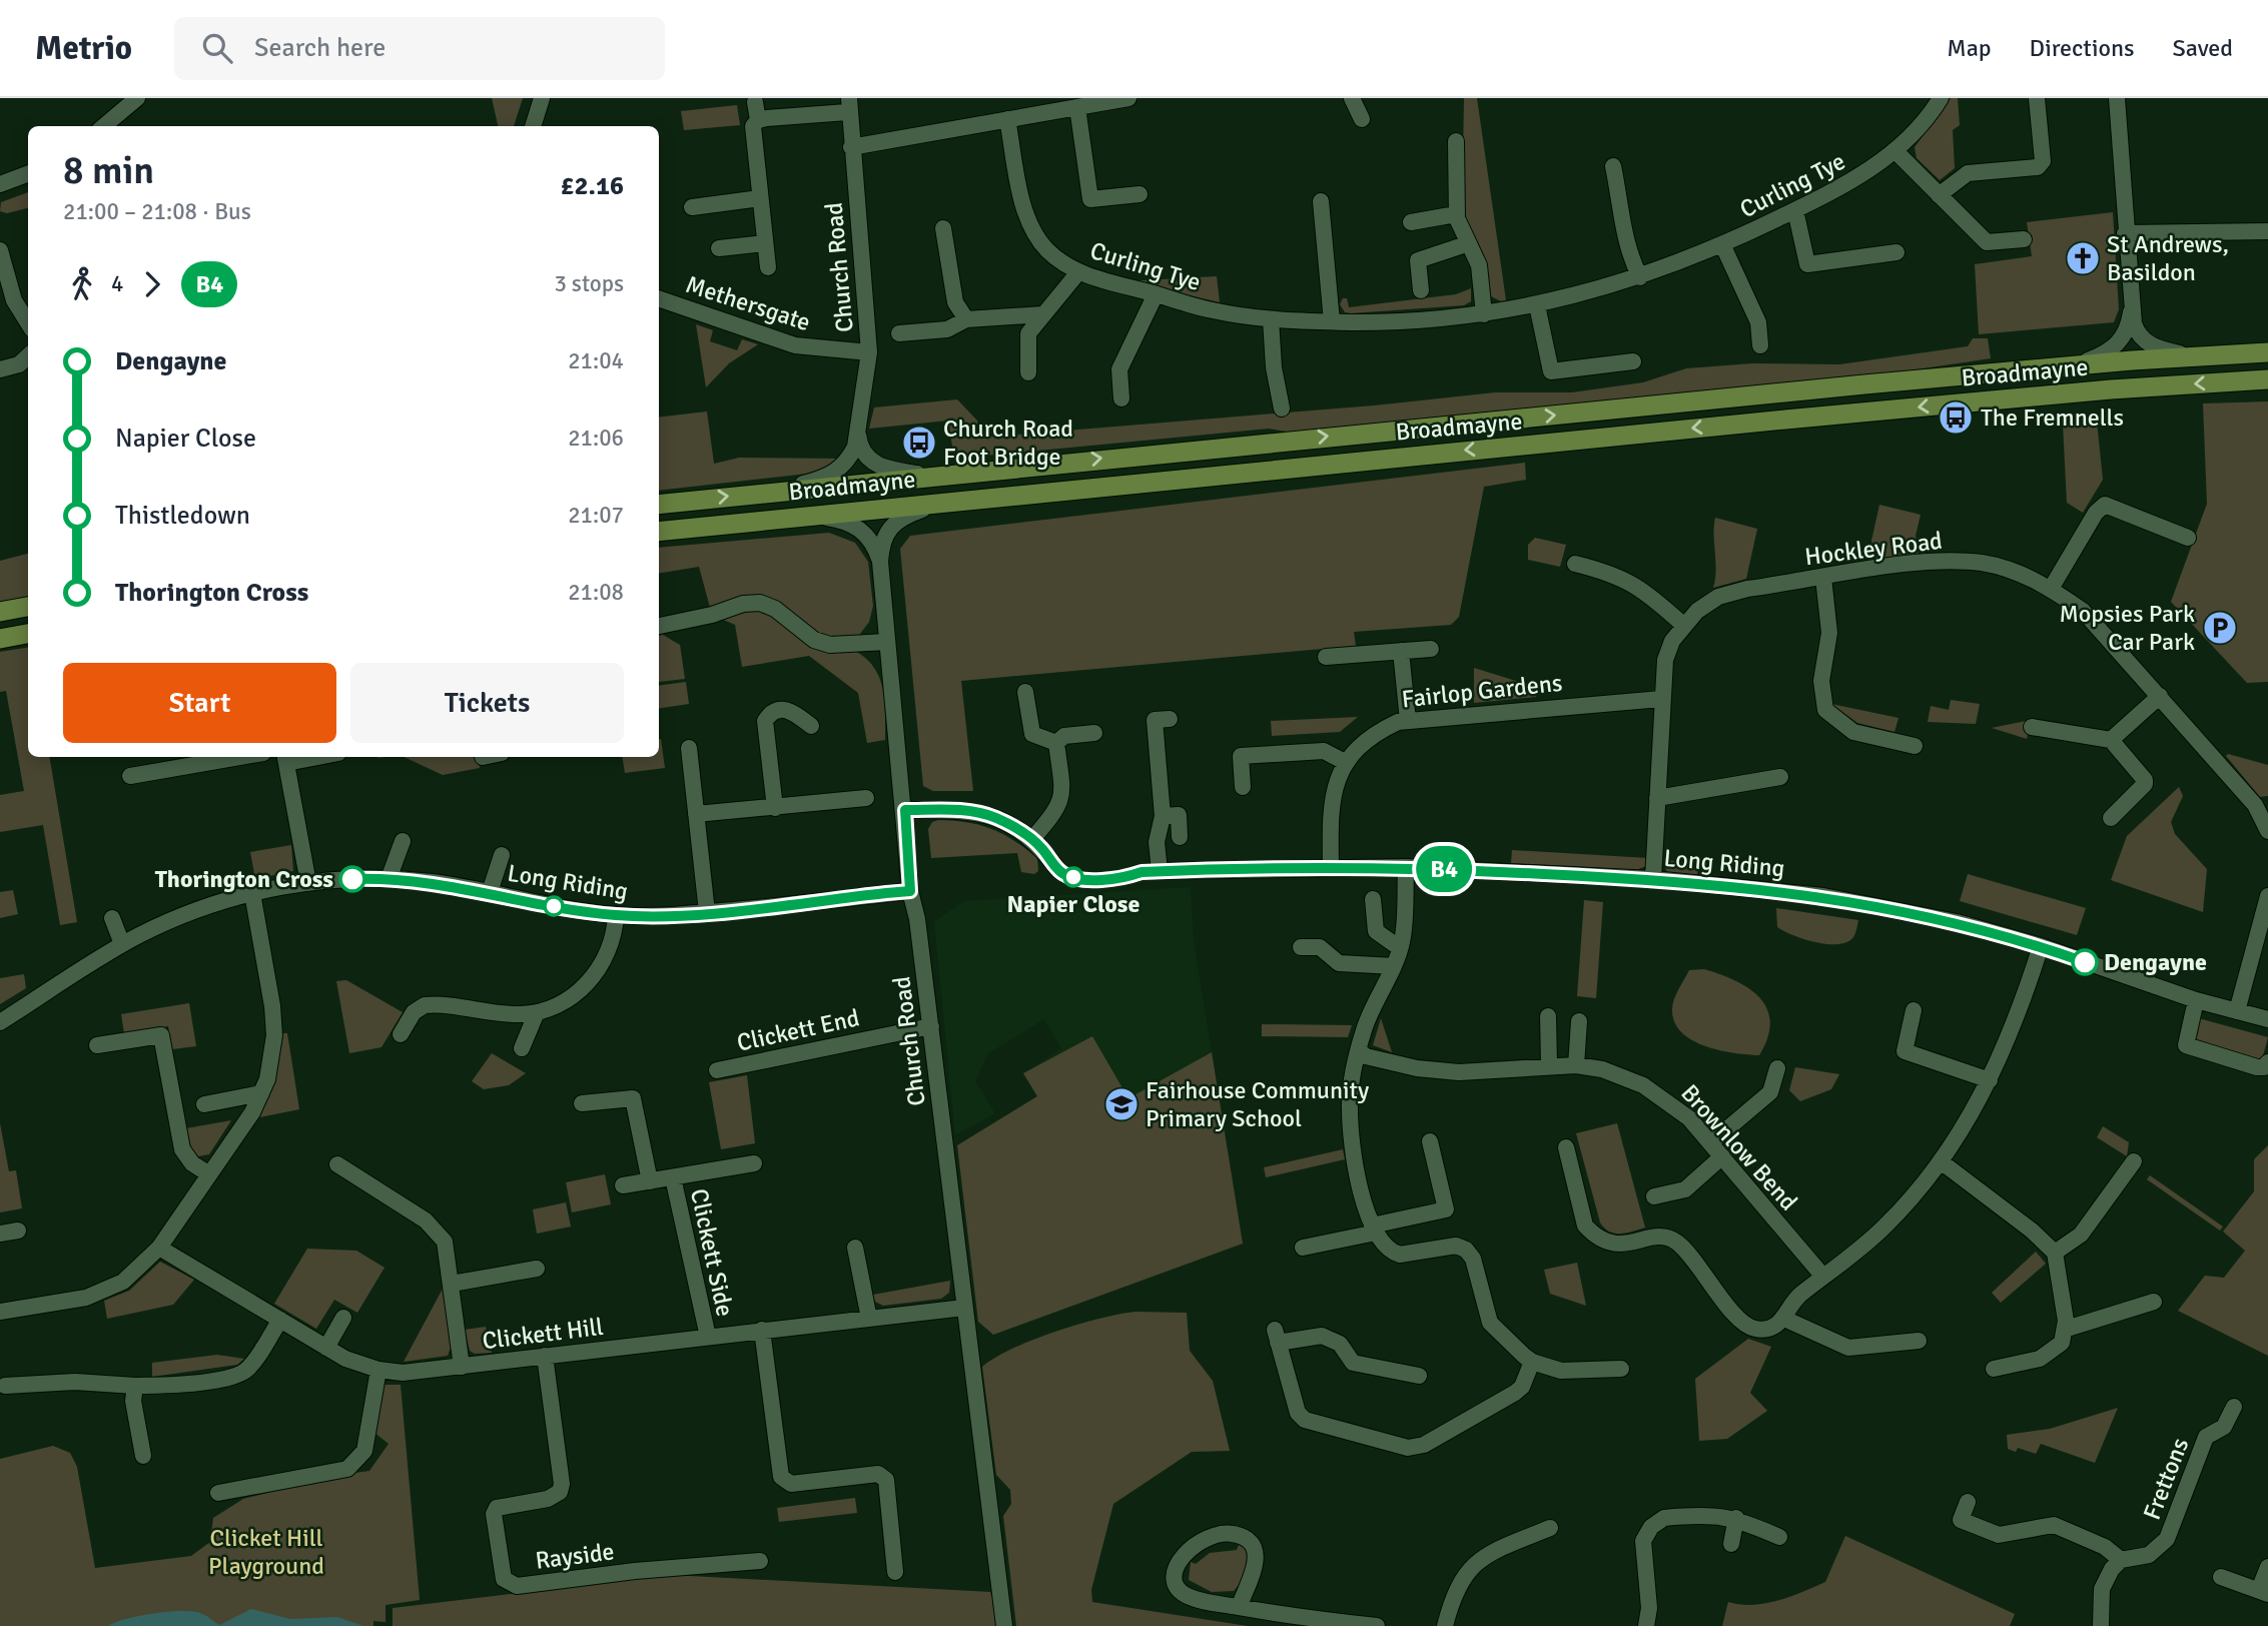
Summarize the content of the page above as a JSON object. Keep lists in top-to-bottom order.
{
  "streets": {
    "main road": ["Broadmayne"],
    "street": [
      "Curling Tye",
      "Church Road",
      "Methersgate",
      "Hockley Road",
      "Fairlop Gardens",
      "Long Riding",
      "Clickett End",
      "Brownlow Bend",
      "Clickett Side",
      "Clickett Hill",
      "Frettons",
      "Rayside"
    ]
  },
  "crossings": [
    ["Church Road", "Methersgate"],
    ["Church Road", "Broadmayne"],
    ["Church Road", "Long Riding"],
    ["Church Road", "Clickett End"],
    ["Church Road", "Clickett Hill"],
    ["Hockley Road", "Fairlop Gardens"],
    ["Hockley Road", "Long Riding"],
    ["Fairlop Gardens", "Long Riding"],
    ["Clickett Side", "Clickett Hill"],
    ["Clickett Hill", "Rayside"]
  ],
  "parks": ["Clicket Hill Playground"],
  "places": {
    "church": ["St Andrews, Basildon"],
    "bus stop": ["The Fremnells", "Church Road Foot Bridge"],
    "parking": ["Mopsies Park Car Park"],
    "other": ["Napier Close", "Thorington Cross", "Dengayne"],
    "school or university": ["Fairhouse Community Primary School"]
  },
  "lines": ["bus line B4"],
  "page": {
    "header": "Metrio",
    "search": "Search here",
    "nav": ["Map", "Directions", "Saved"],
    "on_map": "B4",
    "heading": ["8 min", "21:00 – 21:08 · Bus", "£2.16"],
    "legs": ["4", "B4", "3 stops"],
    "list": [
      {
        "name": "Dengayne",
        "value": "21:04"
      },
      {
        "name": "Napier Close",
        "value": "21:06"
      },
      {
        "name": "Thistledown",
        "value": "21:07"
      },
      {
        "name": "Thorington Cross",
        "value": "21:08"
      }
    ],
    "buttons": ["Start", "Tickets"]
  }
}
